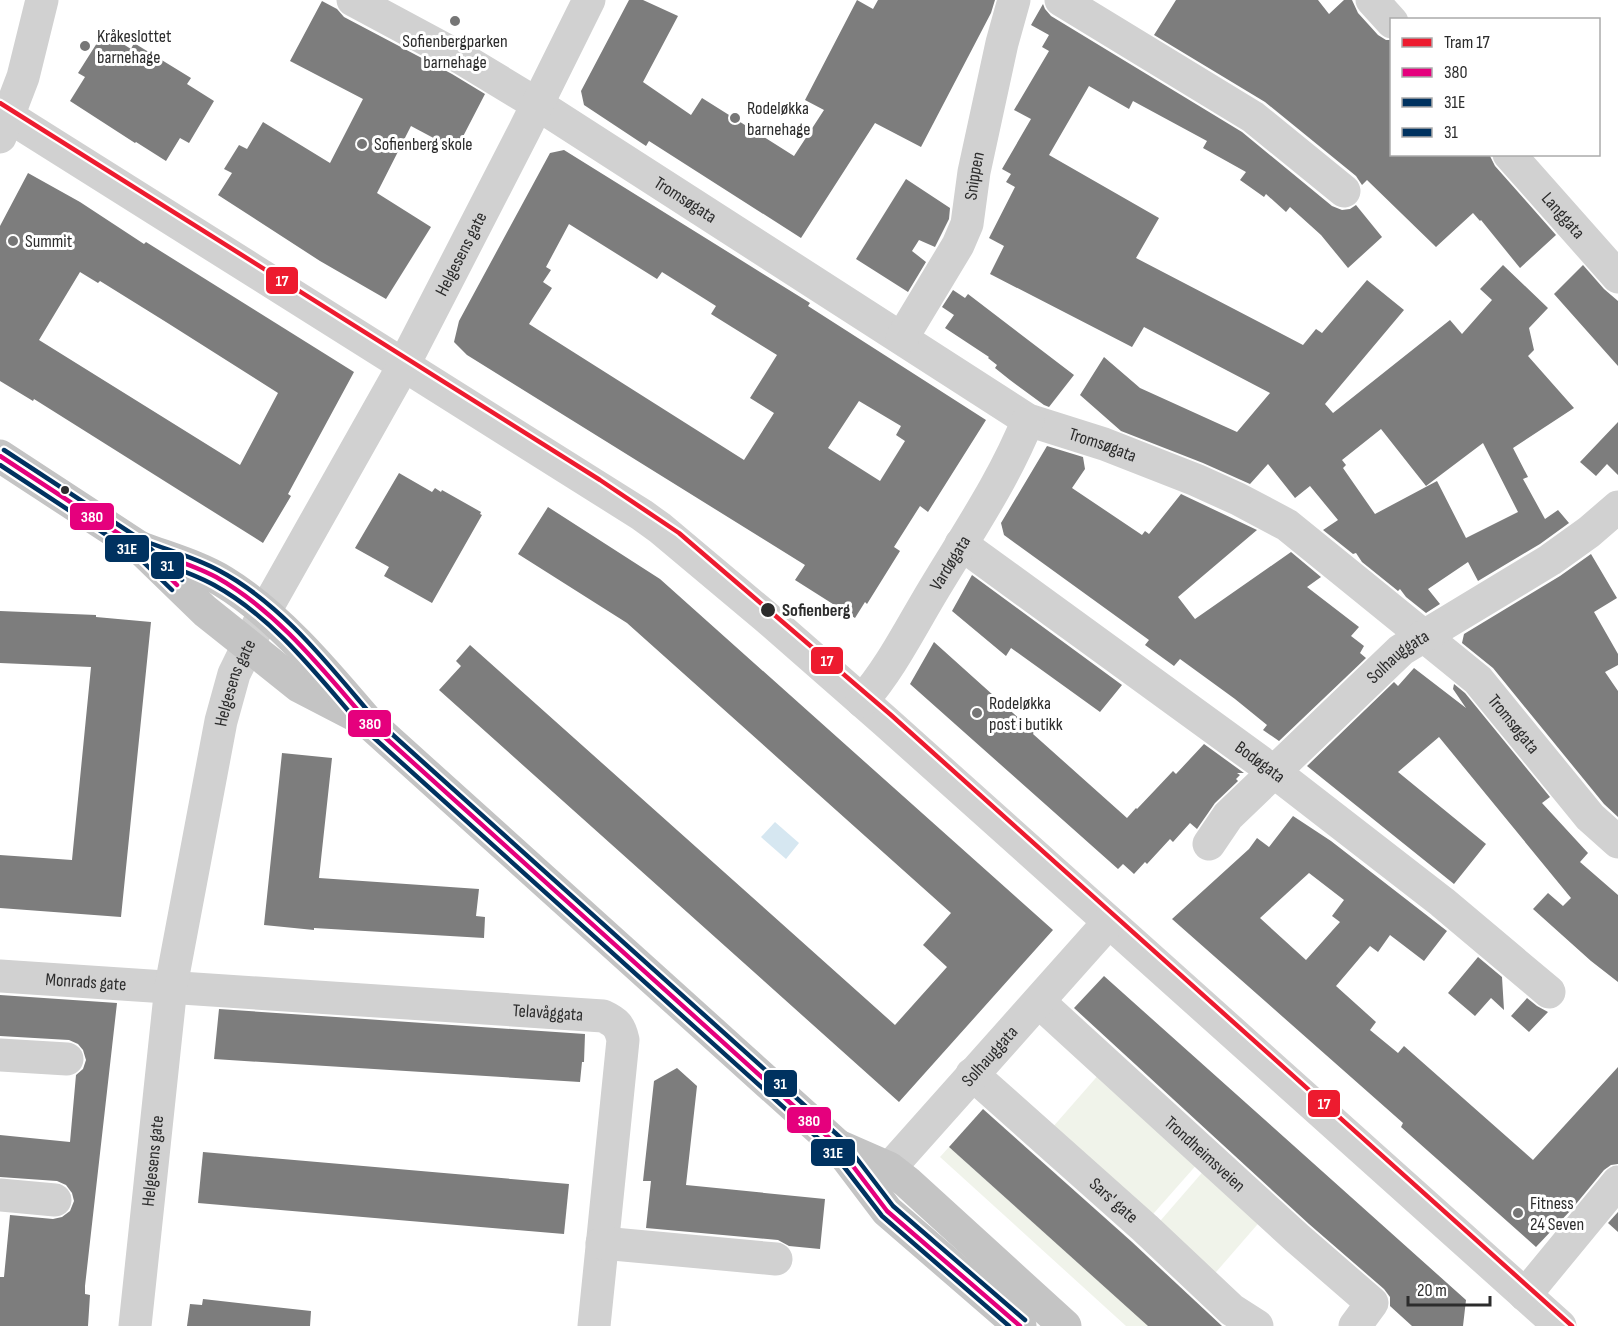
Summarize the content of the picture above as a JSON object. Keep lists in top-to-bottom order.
{
  "streets": {
    "street": [
      "Snippen",
      "Tromsøgata",
      "Langgata",
      "Helgesens gate",
      "Vardøgata",
      "Solhauggata",
      "Bodøgata",
      "Monrads gate",
      "Telavåggata",
      "Trondheimsveien",
      "Sars' gate"
    ]
  },
  "crossings": [
    ["Snippen", "Tromsøgata"],
    ["Tromsøgata", "Helgesens gate"],
    ["Tromsøgata", "Vardøgata"],
    ["Tromsøgata", "Solhauggata"],
    ["Helgesens gate", "Monrads gate"],
    ["Helgesens gate", "Telavåggata"],
    ["Vardøgata", "Bodøgata"],
    ["Solhauggata", "Bodøgata"],
    ["Solhauggata", "Trondheimsveien"],
    ["Solhauggata", "Sars' gate"],
    ["Monrads gate", "Telavåggata"]
  ],
  "places": [
    "Sofienbergparken barnehage",
    "Kråkeslottet barnehage",
    "Rodeløkka barnehage",
    "Sofienberg skole",
    "Summit",
    "Sofienberg",
    "Rodeløkka post i butikk",
    "Fitness 24 Seven"
  ],
  "lines": [
    "tram line 17",
    "transit line 31",
    "transit line 380",
    "transit line 31E"
  ],
  "legend": [
    "Tram 17",
    "380",
    "31E",
    "31"
  ],
  "scale_bar": "20 m"
}
